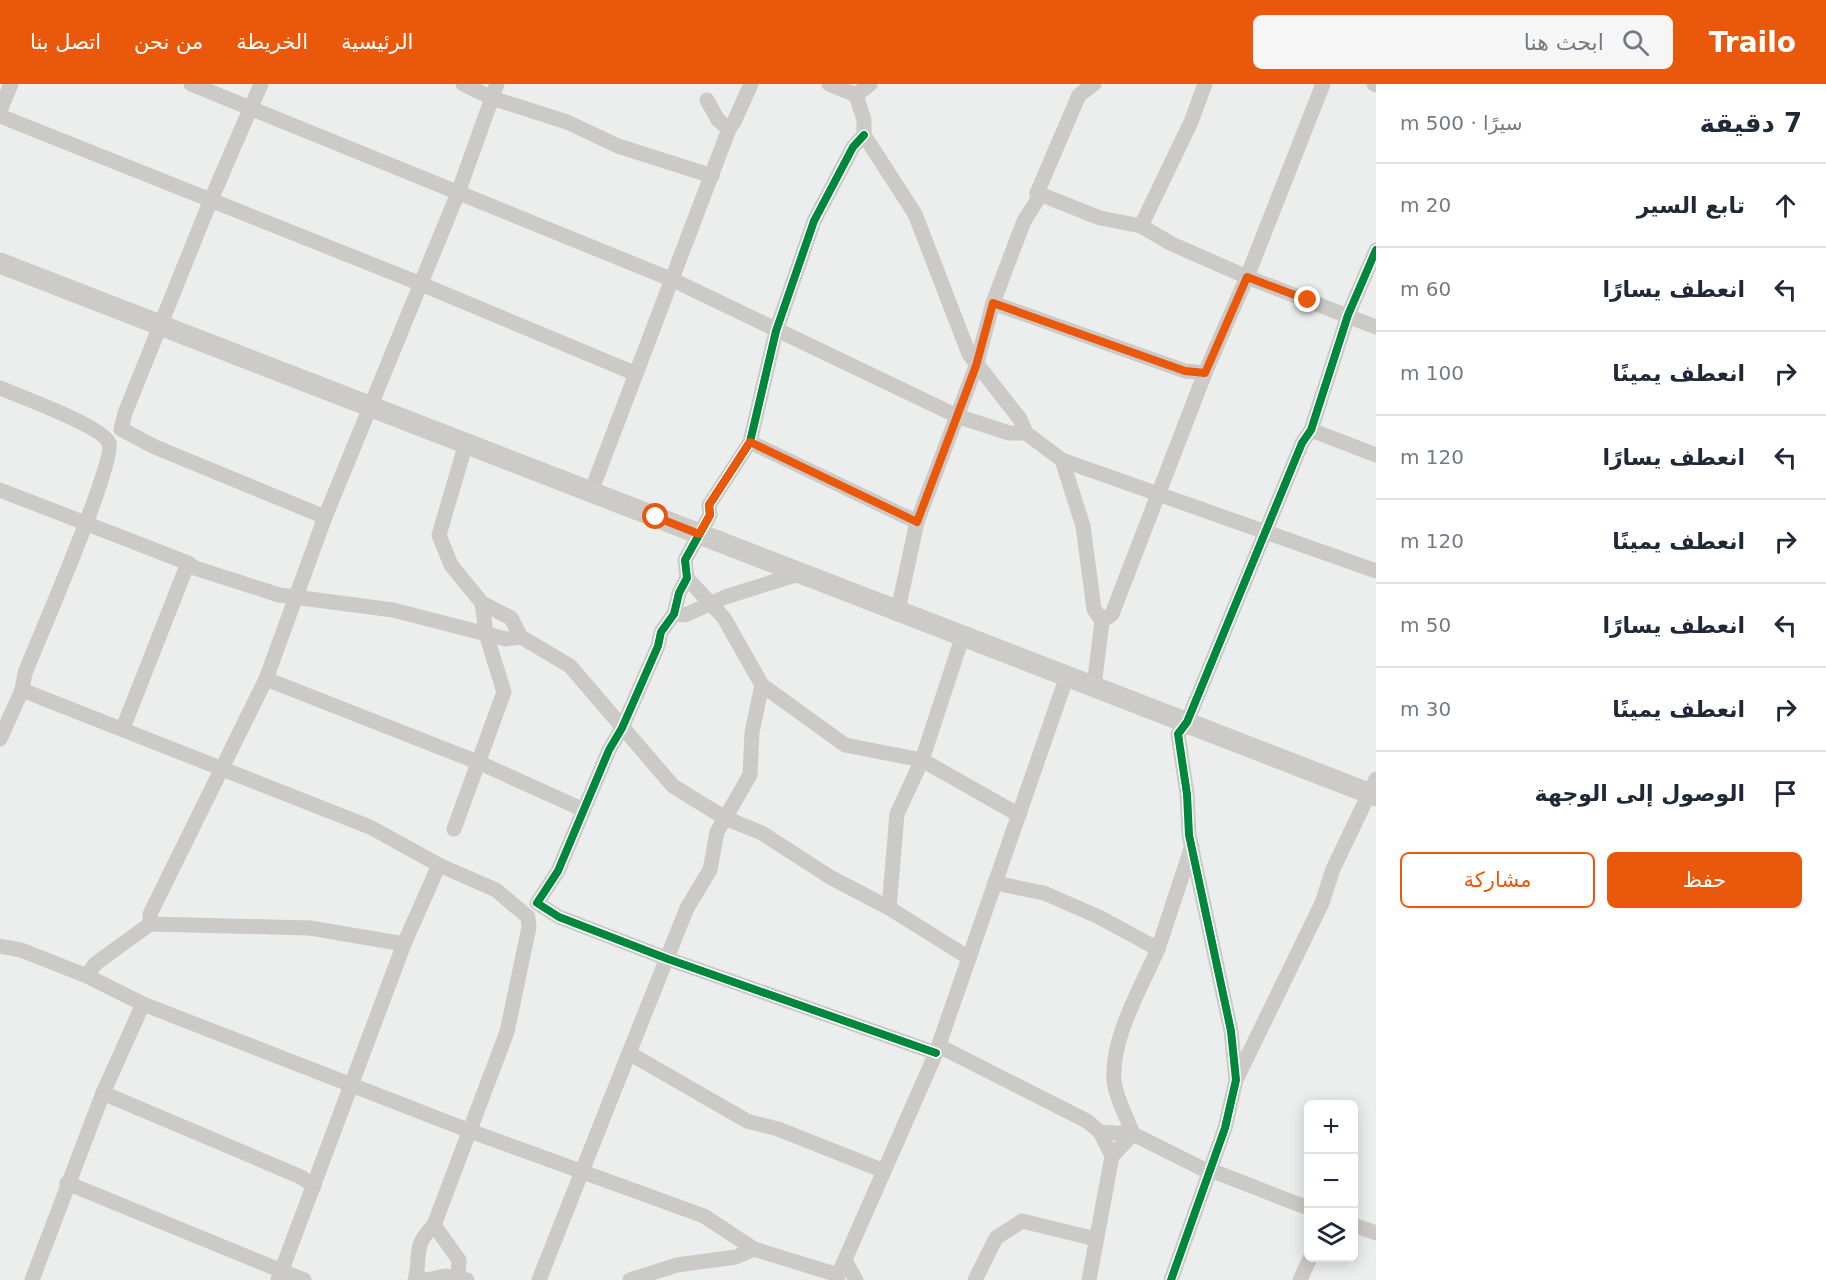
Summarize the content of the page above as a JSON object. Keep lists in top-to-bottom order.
{
  "page": {
    "header": "Trailo",
    "search": "ابحث هنا",
    "nav": [
      "الرئيسية",
      "الخريطة",
      "من نحن",
      "اتصل بنا"
    ],
    "heading": ["7 دقيقة", "سيرًا · 500 m"],
    "list": [
      ["تابع السير", "20 m"],
      ["انعطف يسارًا", "60 m"],
      ["انعطف يمينًا", "100 m"],
      ["انعطف يسارًا", "120 m"],
      ["انعطف يمينًا", "120 m"],
      ["انعطف يسارًا", "50 m"],
      ["انعطف يمينًا", "30 m"],
      "الوصول إلى الوجهة"
    ],
    "buttons": ["حفظ", "مشاركة"],
    "map_buttons": ["+", "−"]
  }
}
